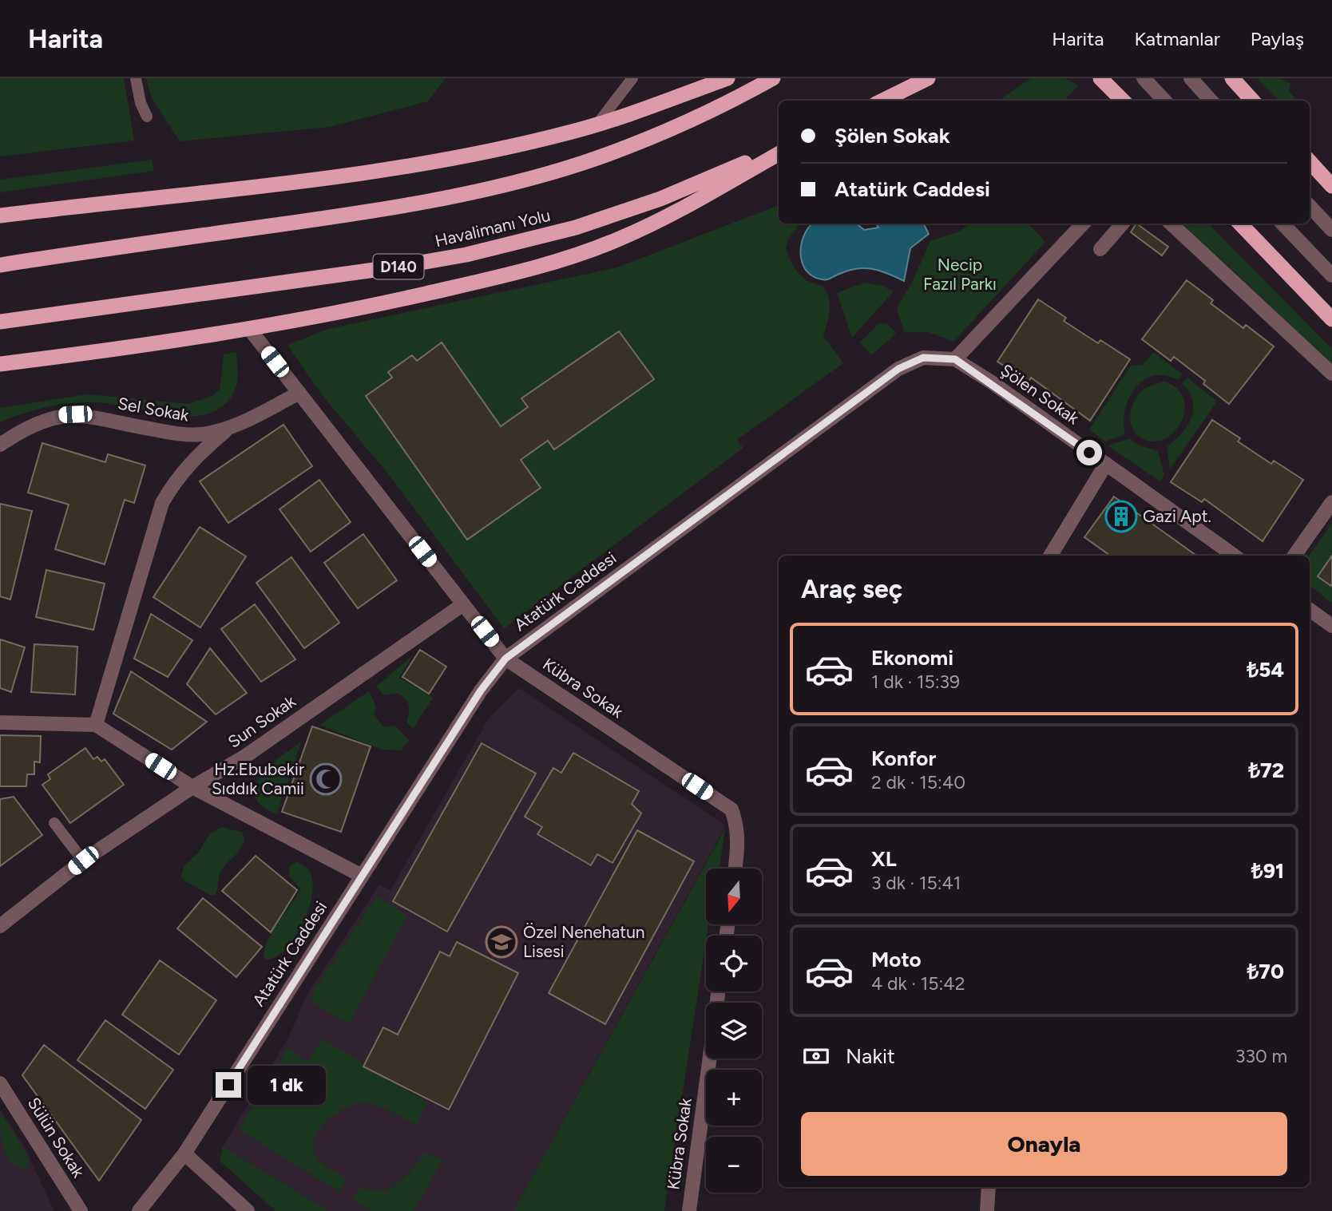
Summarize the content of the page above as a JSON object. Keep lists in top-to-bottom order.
{
  "streets": {
    "highway": ["Havalimanı Yolu", "D140"],
    "street": [
      "Şölen Sokak",
      "Sel Sokak",
      "Atatürk Caddesi",
      "Kübra Sokak",
      "Sun Sokak",
      "Sülün Sokak"
    ]
  },
  "crossings": [
    ["Şölen Sokak", "Atatürk Caddesi"],
    ["Sel Sokak", "Kübra Sokak"],
    ["Atatürk Caddesi", "Kübra Sokak"],
    ["Kübra Sokak", "Sun Sokak"]
  ],
  "parks": ["Necip Fazıl Parkı"],
  "places": {
    "building": ["Gazi Apt."],
    "mosque": ["Hz.Ebubekir Sıddık Camii"],
    "school or university": ["Özel Nenehatun Lisesi"]
  },
  "north": "bottom",
  "page": {
    "header": "Harita",
    "nav": ["Harita", "Katmanlar", "Paylaş"],
    "banner": ["Şölen Sokak", "Atatürk Caddesi"],
    "heading": "Araç seç",
    "list": [
      {
        "name": "Ekonomi",
        "note": "1 dk · 15:39",
        "value": "₺54"
      },
      {
        "name": "Konfor",
        "note": "2 dk · 15:40",
        "value": "₺72"
      },
      {
        "name": "XL",
        "note": "3 dk · 15:41",
        "value": "₺91"
      },
      {
        "name": "Moto",
        "note": "4 dk · 15:42",
        "value": "₺70"
      }
    ],
    "map_buttons": ["+", "−"],
    "pay": ["Nakit", "330 m"],
    "bubble": "1 dk",
    "buttons": "Onayla"
  }
}
